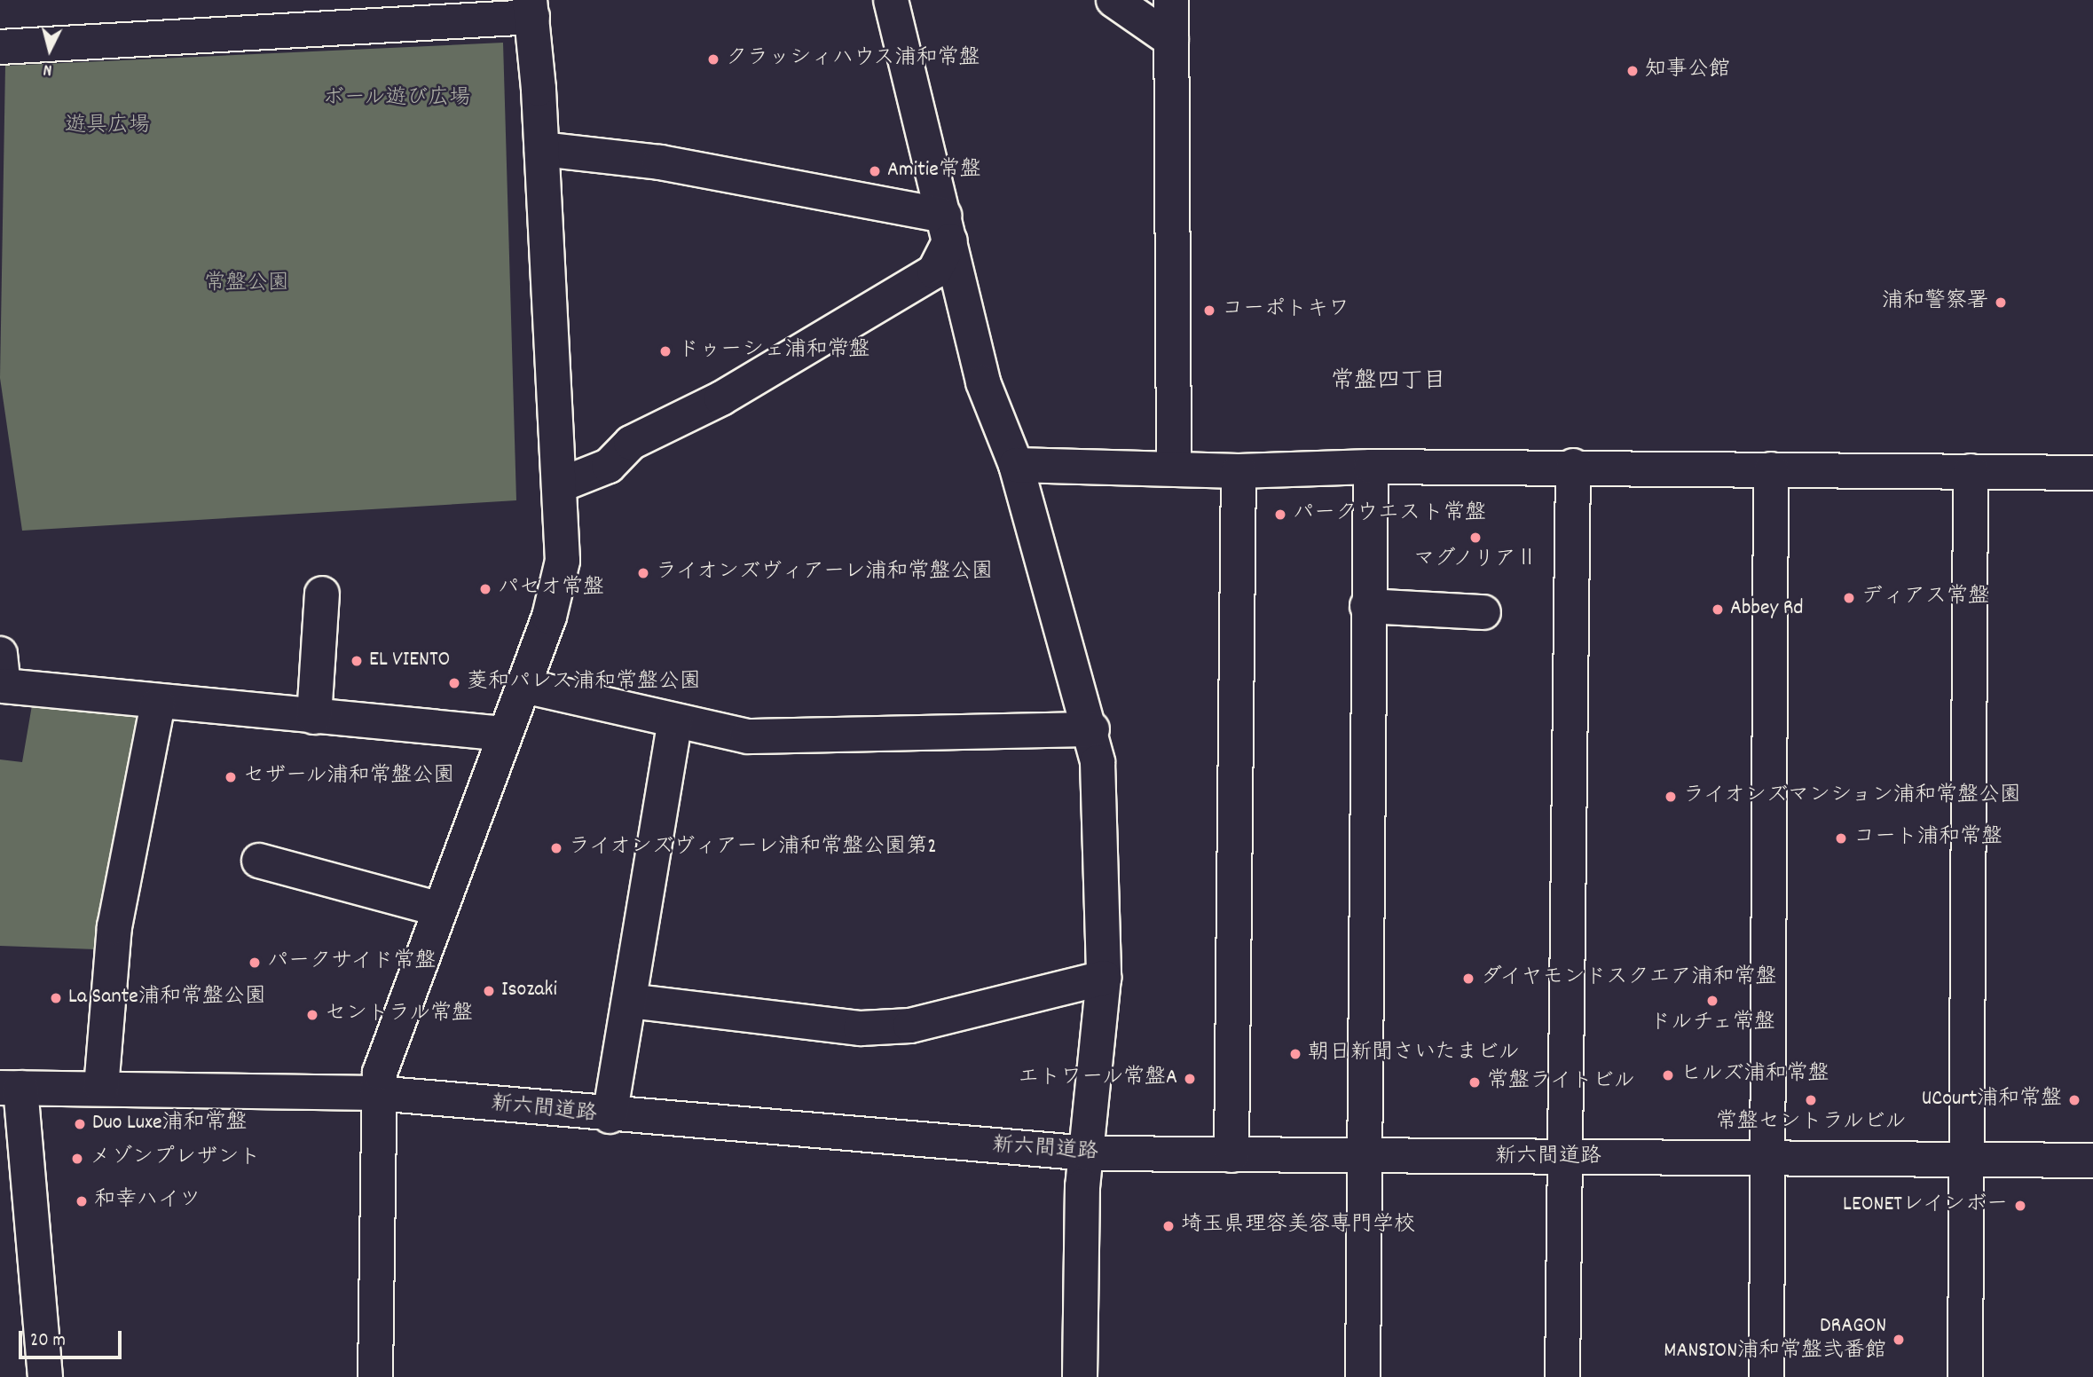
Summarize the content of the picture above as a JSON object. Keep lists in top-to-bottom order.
{
  "streets": {
    "street": ["新六間道路"]
  },
  "districts": ["常盤四丁目"],
  "parks": ["ボール遊び広場", "遊具広場", "常盤公園"],
  "places": [
    "クラッシィハウス浦和常盤",
    "知事公館",
    "Amitie常盤",
    "浦和警察署",
    "コーポトキワ",
    "ドゥーシェ浦和常盤",
    "パークウエスト常盤",
    "マグノリアⅡ",
    "ライオンズヴィアーレ浦和常盤公園",
    "パセオ常盤",
    "ディアス常盤",
    "Abbey Rd",
    "EL VIENTO",
    "菱和パレス浦和常盤公園",
    "セザール浦和常盤公園",
    "ライオンズマンション浦和常盤公園",
    "コート浦和常盤",
    "ライオンズヴィアーレ浦和常盤公園第2",
    "パークサイド常盤",
    "ダイヤモンドスクエア浦和常盤",
    "Isozaki",
    "La Sante浦和常盤公園",
    "ドルチェ常盤",
    "セントラル常盤",
    "朝日新聞さいたまビル",
    "ヒルズ浦和常盤",
    "エトワール常盤A",
    "常盤ライトビル",
    "常盤セントラルビル",
    "UCourt浦和常盤",
    "Duo Luxe浦和常盤",
    "メゾンプレザント",
    "和幸ハイツ",
    "LEONETレインボー",
    "埼玉県理容美容専門学校",
    "DRAGON MANSION浦和常盤弐番館"
  ],
  "scale_bar": "20 m",
  "north": "bottom"
}
